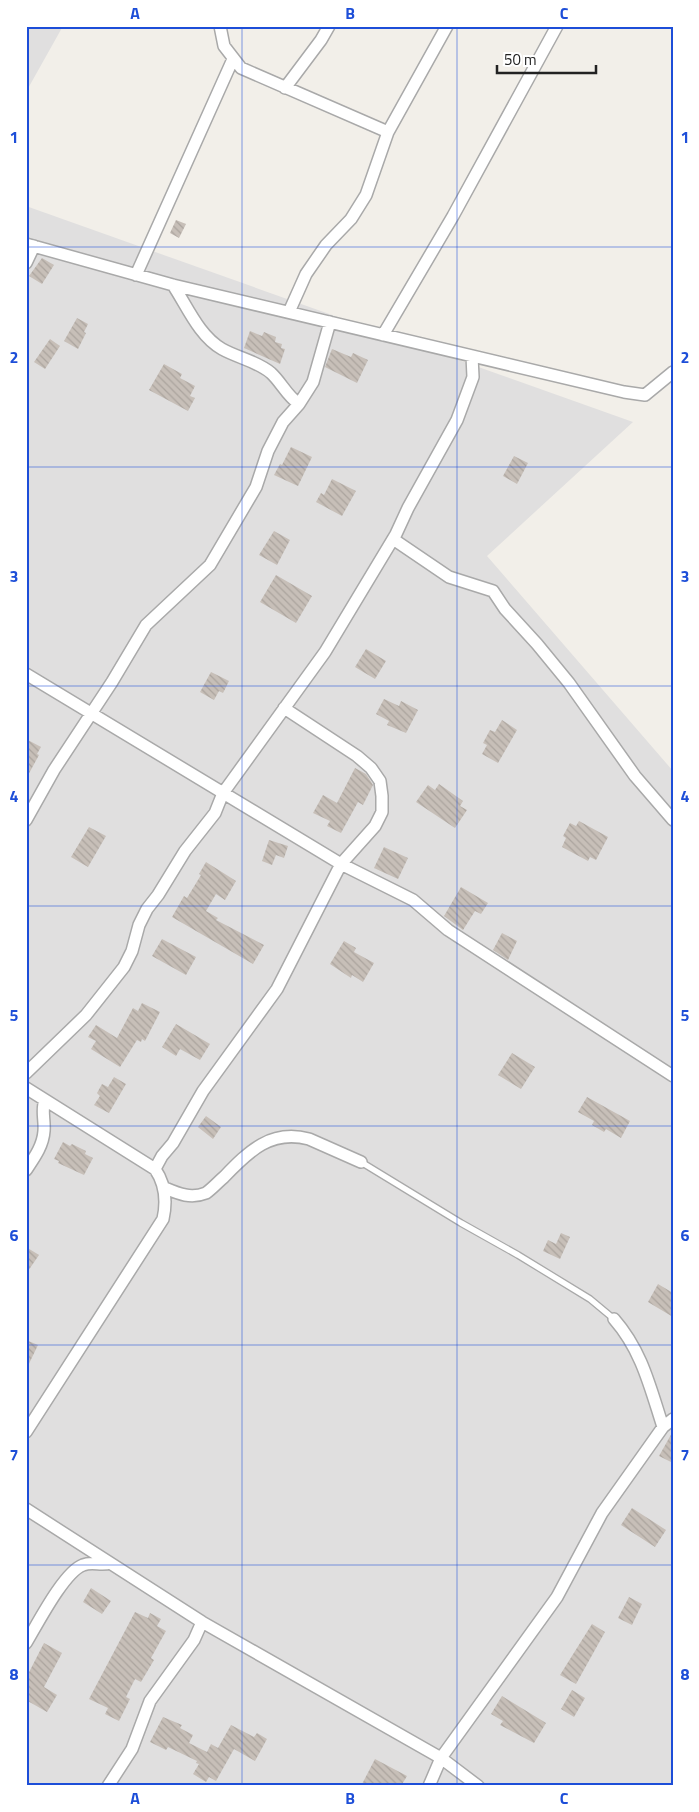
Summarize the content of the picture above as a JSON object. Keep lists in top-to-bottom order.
{
  "scale_bar": "50 m",
  "grid": {
    "columns": ["A", "B", "C"],
    "rows": [
      "1",
      "2",
      "3",
      "4",
      "5",
      "6",
      "7",
      "8"
    ]
  }
}
